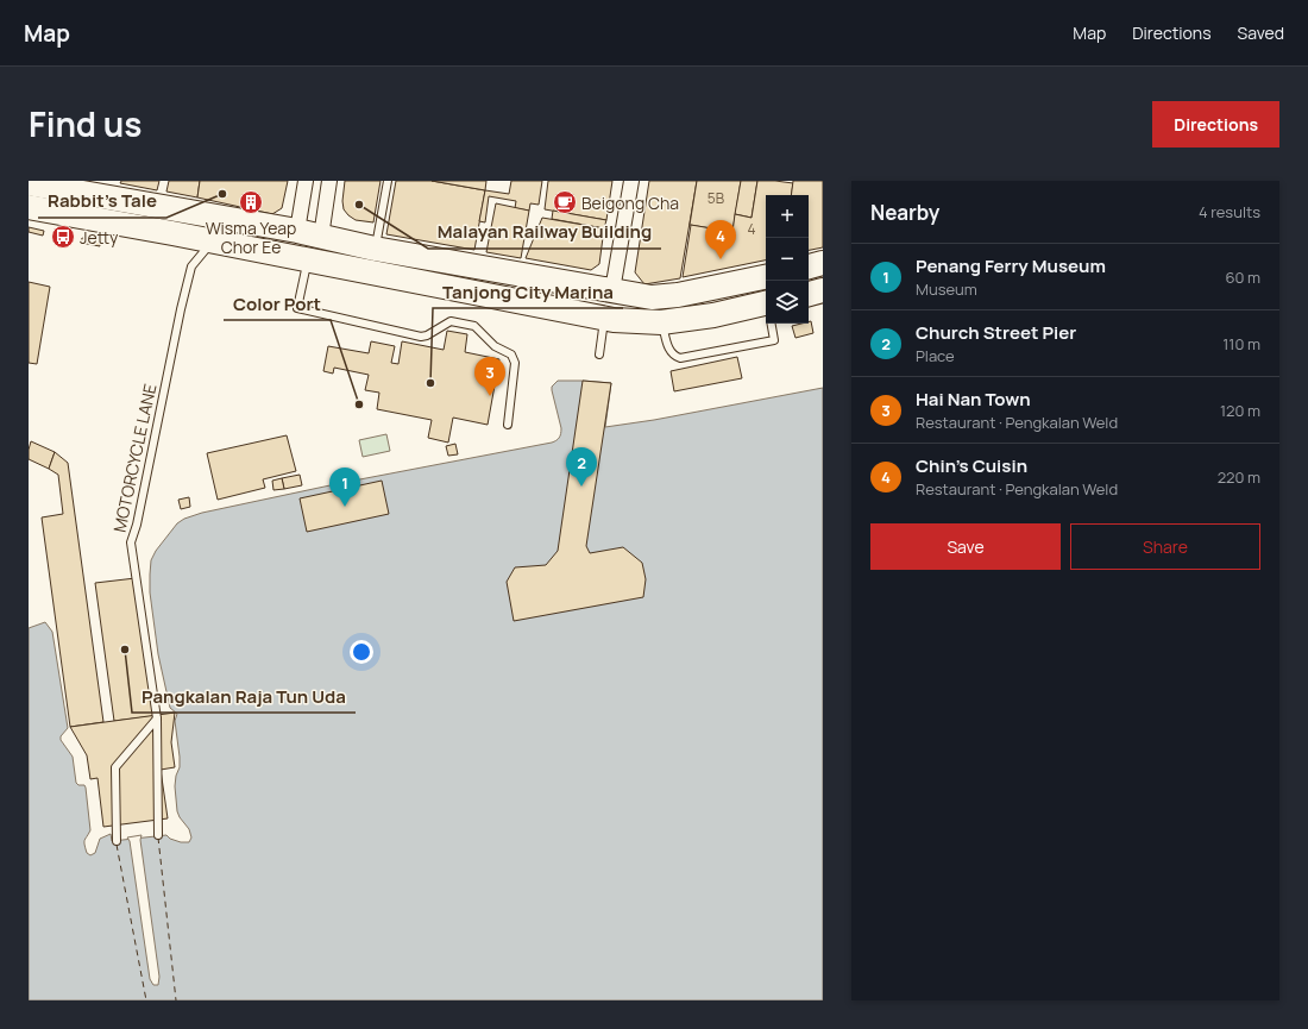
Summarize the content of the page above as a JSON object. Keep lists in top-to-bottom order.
{
  "streets": {
    "lane": ["MOTORCYCLE LANE"]
  },
  "places": {
    "other": [
      "Rabbit’s Tale",
      "Malayan Railway Building",
      "Tanjong City Marina",
      "Color Port",
      "Pangkalan Raja Tun Uda"
    ],
    "building": ["Wisma Yeap Chor Ee"],
    "cafe": ["Beigong Cha"],
    "bus stop": ["Jetty"]
  },
  "house_numbers": ["5B", "4"],
  "page": {
    "header": "Map",
    "nav": ["Map", "Directions", "Saved"],
    "title": "Find us",
    "buttons": [
      "Directions",
      ["Save", "Share"]
    ],
    "heading": ["Nearby", "4 results"],
    "map_buttons": ["+", "−"],
    "pins": [
      "4",
      "3",
      "2",
      "1"
    ],
    "list": [
      {
        "mark": "1",
        "name": "Penang Ferry Museum",
        "note": "Museum",
        "value": "60 m"
      },
      {
        "mark": "2",
        "name": "Church Street Pier",
        "note": "Place",
        "value": "110 m"
      },
      {
        "mark": "3",
        "name": "Hai Nan Town",
        "note": "Restaurant · Pengkalan Weld",
        "value": "120 m"
      },
      {
        "mark": "4",
        "name": "Chin’s Cuisin",
        "note": "Restaurant · Pengkalan Weld",
        "value": "220 m"
      }
    ]
  }
}
